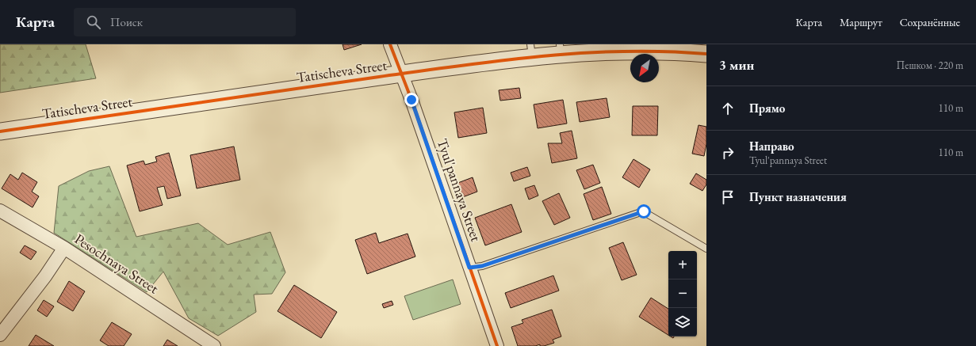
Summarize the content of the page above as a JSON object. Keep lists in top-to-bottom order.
{
  "streets": {
    "street": ["Tatischeva Street", "Tyul'pannaya Street", "Pesochnaya Street"]
  },
  "crossings": [
    ["Tatischeva Street", "Tyul'pannaya Street"]
  ],
  "north": "bottom left",
  "page": {
    "header": "Карта",
    "search": "Поиск",
    "nav": ["Карта", "Маршрут", "Сохранённые"],
    "heading": ["3 мин", "Пешком · 220 m"],
    "list": [
      ["Прямо", "110 m"],
      ["Направо", "Tyul'pannaya Street", "110 m"],
      "Пункт назначения"
    ],
    "map_buttons": ["+", "−"]
  }
}
